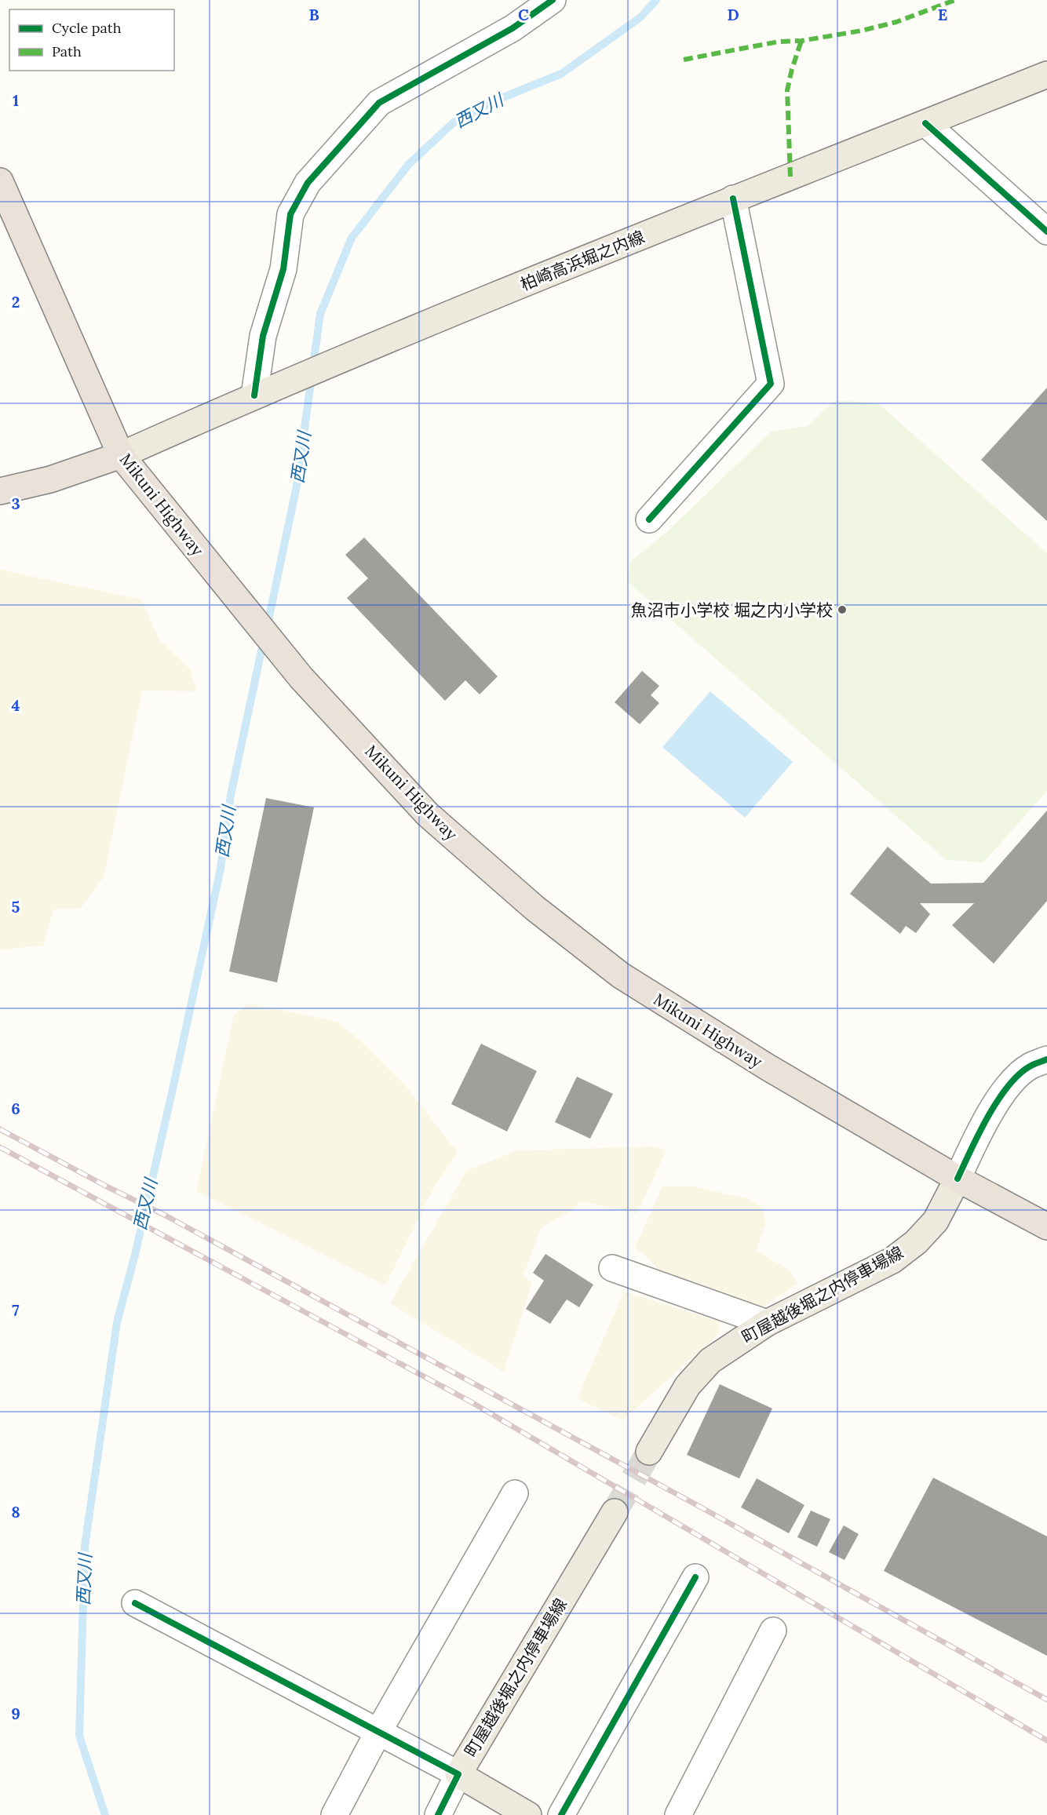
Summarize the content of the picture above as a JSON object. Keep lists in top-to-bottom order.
{
  "streets": {
    "highway": ["Mikuni Highway"],
    "main road": ["柏崎高浜堀之内線", "町屋越後堀之内停車場線"]
  },
  "crossings": [
    ["柏崎高浜堀之内線", "Mikuni Highway"],
    ["Mikuni Highway", "町屋越後堀之内停車場線"]
  ],
  "water": ["西又川"],
  "places": ["魚沼市小学校 堀之内小学校"],
  "legend": ["Cycle path", "Path"],
  "grid": {
    "columns": [
      "B",
      "C",
      "D",
      "E"
    ],
    "rows": [
      "1",
      "2",
      "3",
      "4",
      "5",
      "6",
      "7",
      "8",
      "9"
    ]
  }
}
